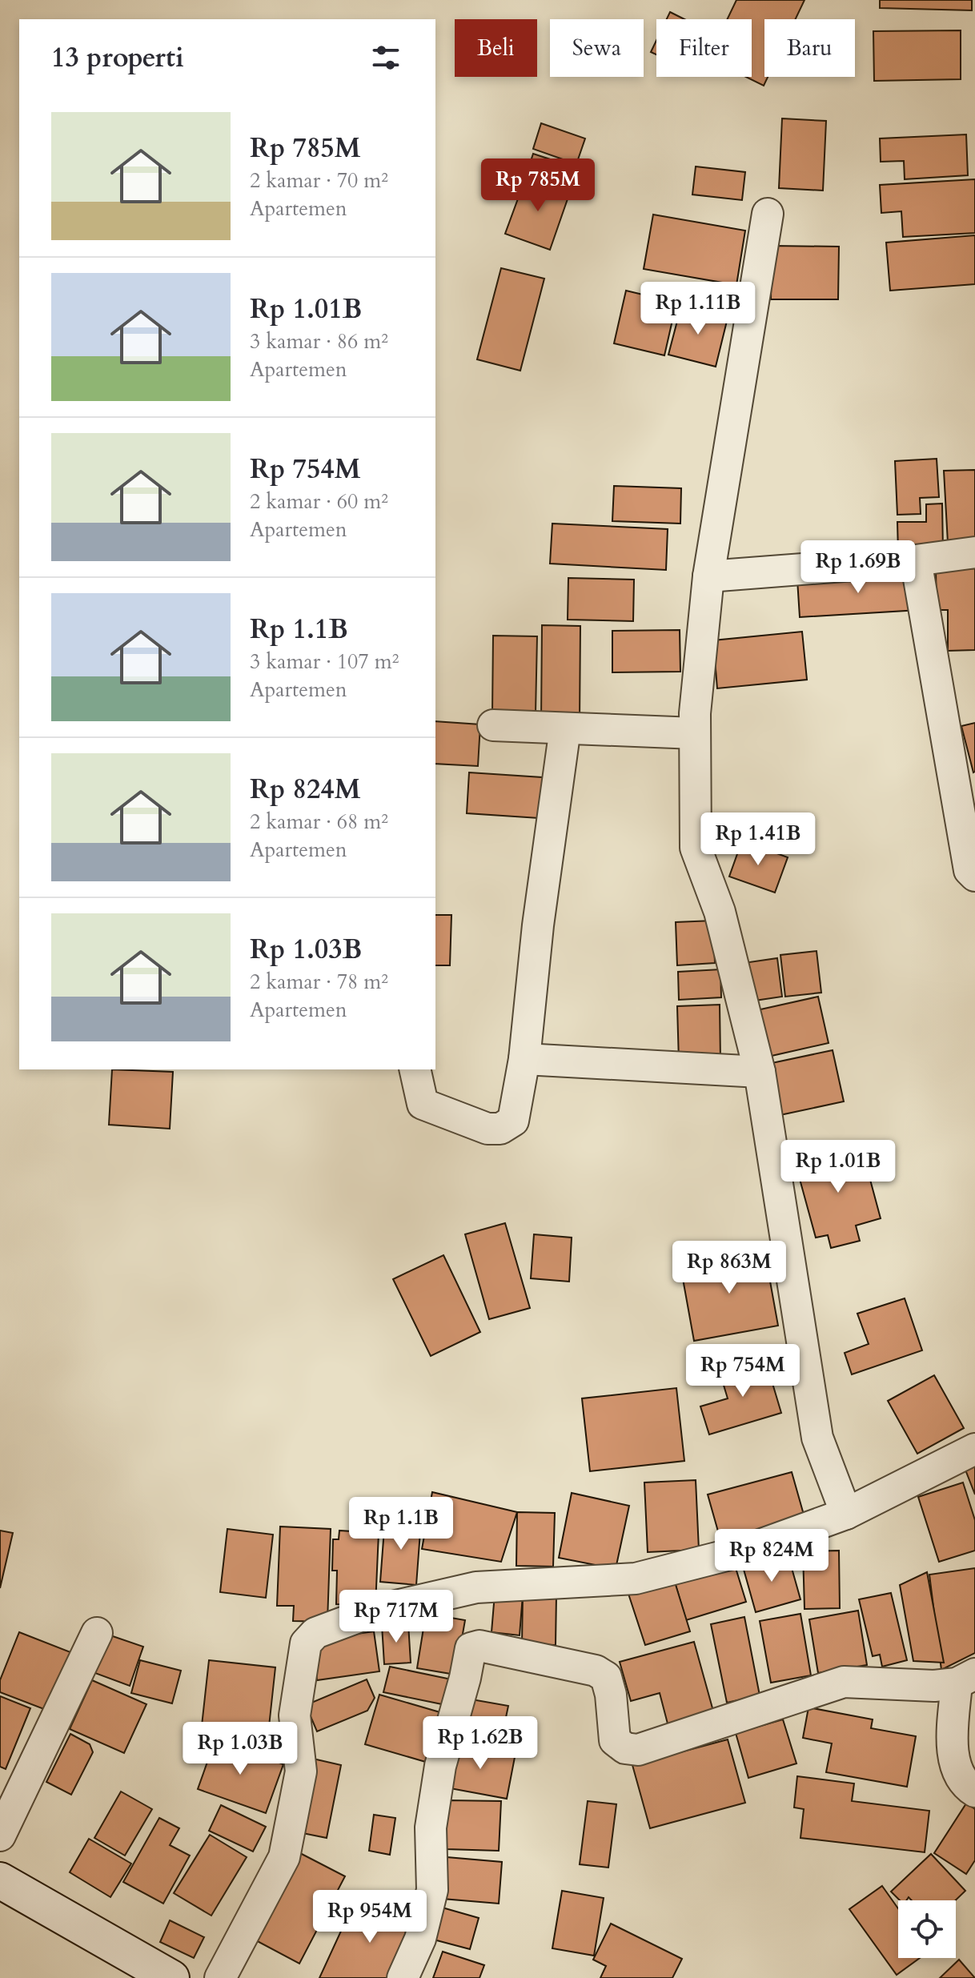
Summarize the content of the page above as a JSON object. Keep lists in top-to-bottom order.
{
  "page": {
    "chip": [
      "Beli",
      "Sewa",
      "Filter",
      "Baru"
    ],
    "heading": "13 properti",
    "list": [
      {
        "name": "Rp 785M",
        "note": "2 kamar · 70 m² · Apartemen"
      },
      {
        "name": "Rp 1.01B",
        "note": "3 kamar · 86 m² · Apartemen"
      },
      {
        "name": "Rp 754M",
        "note": "2 kamar · 60 m² · Apartemen"
      },
      {
        "name": "Rp 1.1B",
        "note": "3 kamar · 107 m² · Apartemen"
      },
      {
        "name": "Rp 824M",
        "note": "2 kamar · 68 m² · Apartemen"
      },
      {
        "name": "Rp 1.03B",
        "note": "2 kamar · 78 m² · Apartemen"
      }
    ],
    "price": [
      "Rp 785M",
      "Rp 1.11B",
      "Rp 1.69B",
      "Rp 1.41B",
      "Rp 1.01B",
      "Rp 863M",
      "Rp 754M",
      "Rp 1.1B",
      "Rp 824M",
      "Rp 717M",
      "Rp 1.62B",
      "Rp 1.03B",
      "Rp 954M"
    ]
  }
}
